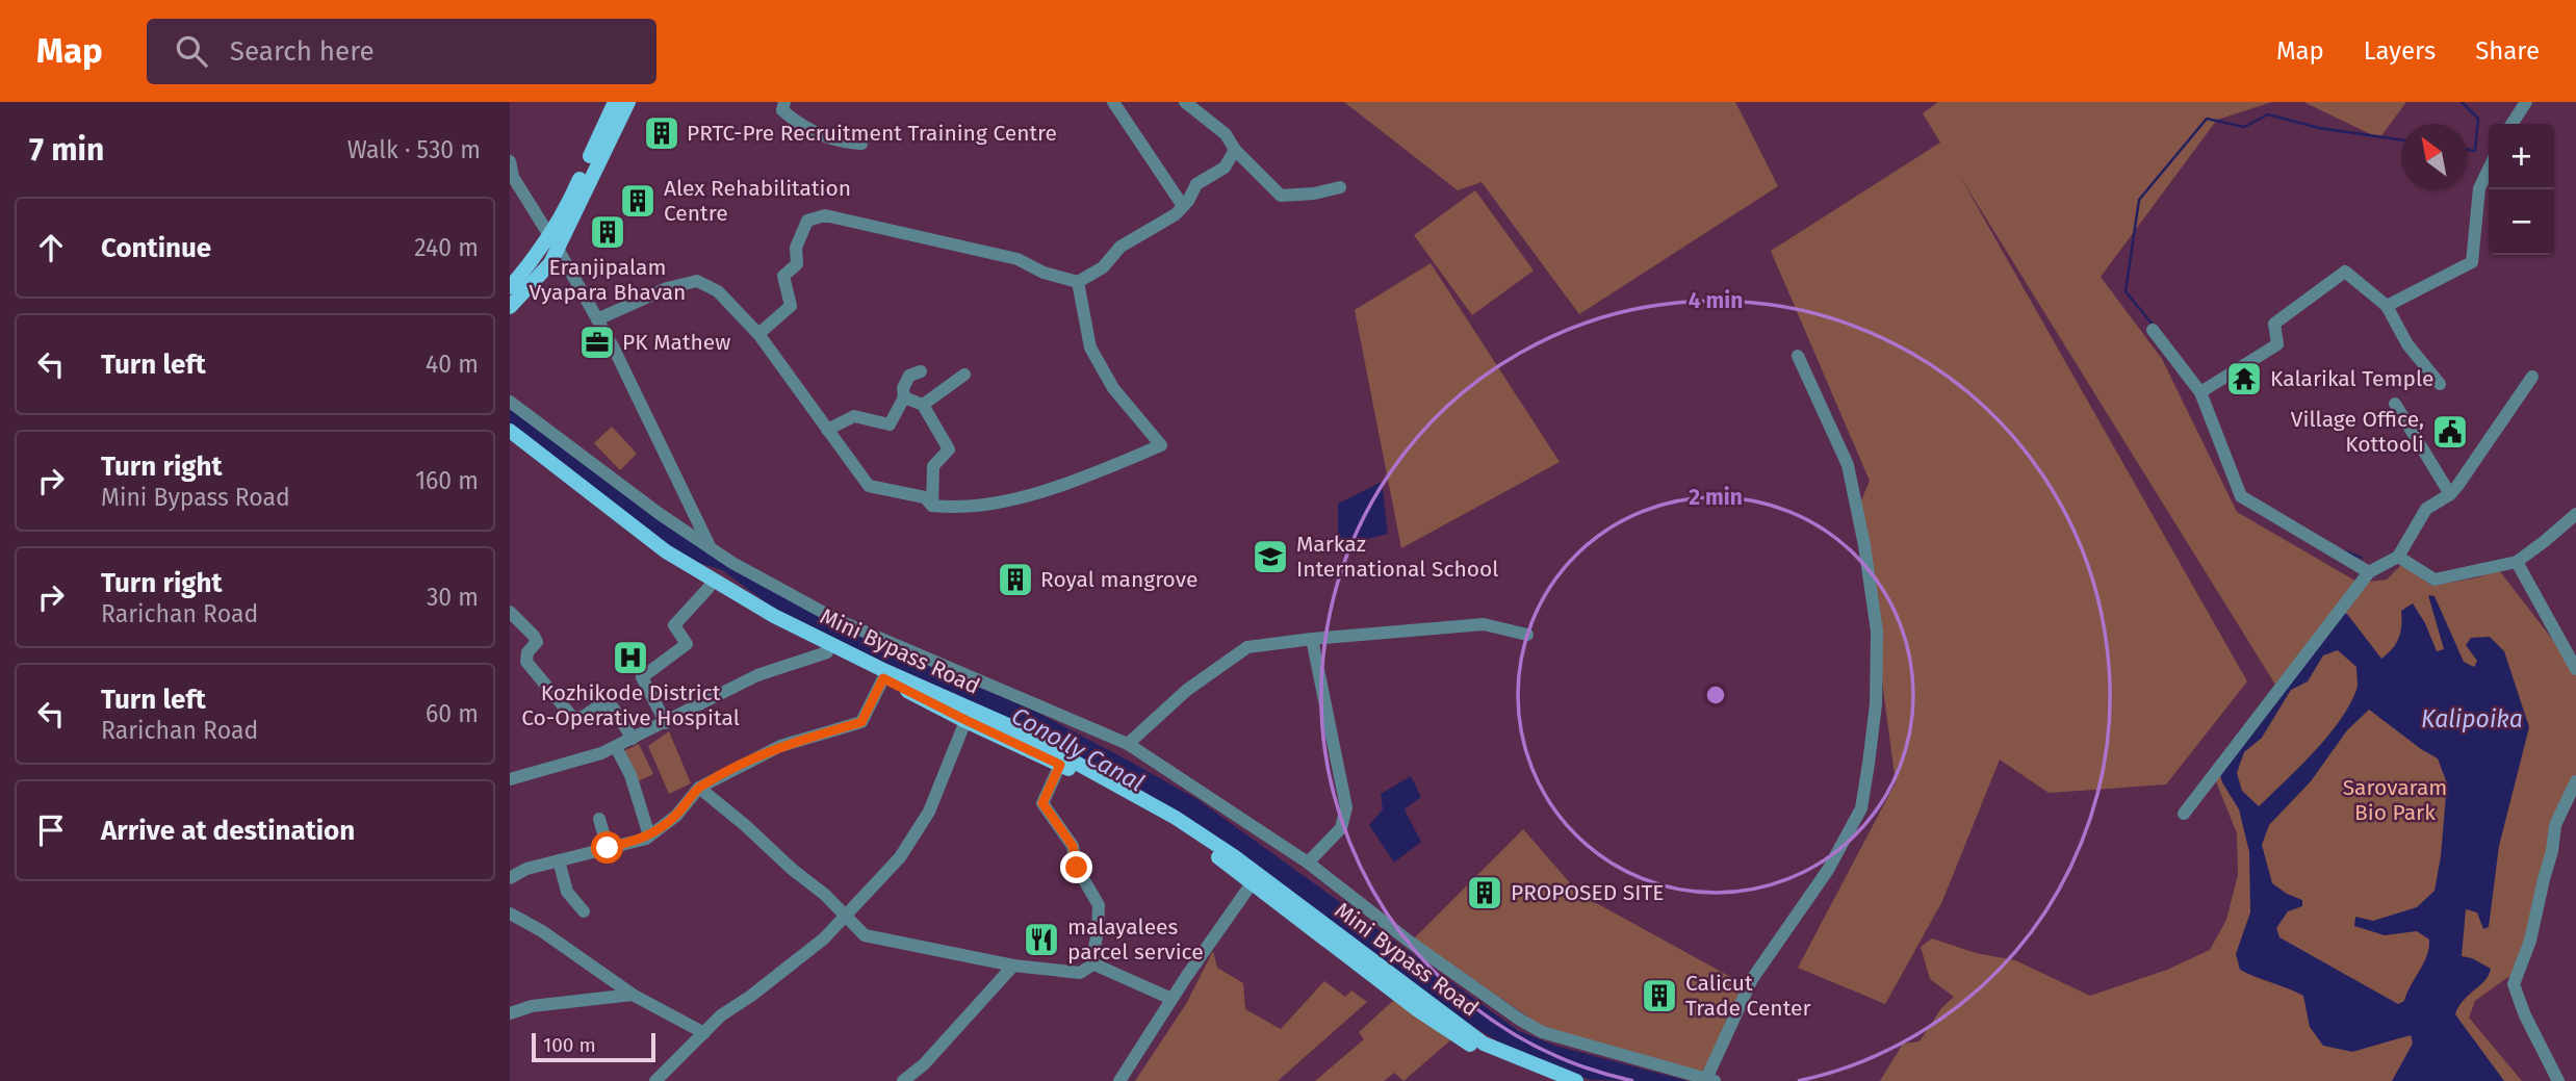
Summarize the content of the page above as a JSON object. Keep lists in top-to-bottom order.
{
  "streets": {
    "main road": ["Mini Bypass Road"]
  },
  "water": ["Kalipoika", "Conolly Canal"],
  "parks": ["Sarovaram Bio Park"],
  "places": {
    "building": [
      "PRTC-Pre Recruitment Training Centre",
      "Alex Rehabilitation Centre",
      "Eranjipalam Vyapara Bhavan",
      "Royal mangrove",
      "PROPOSED SITE",
      "Calicut Trade Center"
    ],
    "office": ["PK Mathew"],
    "temple": ["Kalarikal Temple"],
    "public building": ["Village Office, Kottooli"],
    "school or university": ["Markaz International School"],
    "hospital": ["Kozhikode District Co-Operative Hospital"],
    "restaurant": ["malayalees parcel service"]
  },
  "scale_bar": "100 m",
  "north": "top left",
  "page": {
    "header": "Map",
    "search": "Search here",
    "nav": ["Map", "Layers", "Share"],
    "heading": ["7 min", "Walk · 530 m"],
    "map_buttons": ["+", "−"],
    "list": [
      ["Continue", "240 m"],
      ["Turn left", "40 m"],
      ["Turn right", "Mini Bypass Road", "160 m"],
      ["Turn right", "Rarichan Road", "30 m"],
      ["Turn left", "Rarichan Road", "60 m"],
      "Arrive at destination"
    ],
    "scale": "100 m"
  },
  "rings": ["4 min", "2 min"]
}
